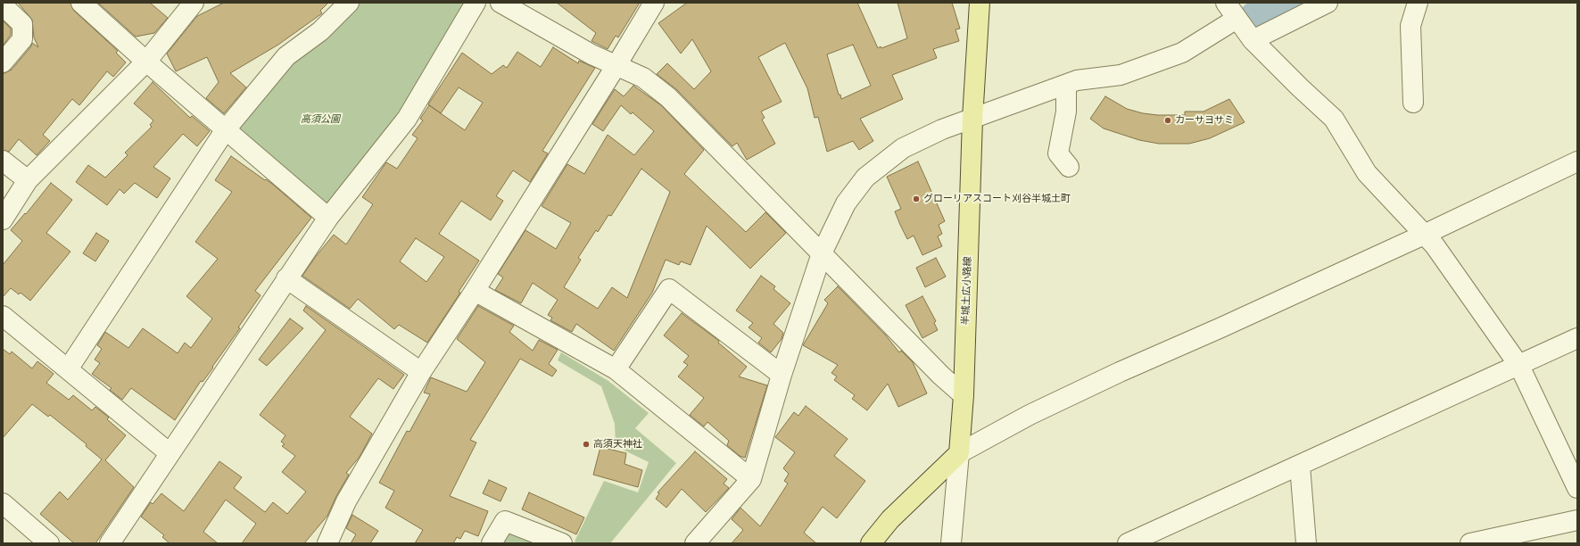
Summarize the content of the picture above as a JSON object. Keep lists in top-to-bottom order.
{
  "streets": {
    "main road": ["半城土広小路線"]
  },
  "parks": ["高須公園"],
  "places": ["カーサヨサミ", "グローリアスコート刈谷半城土町", "高須天神社"]
}
